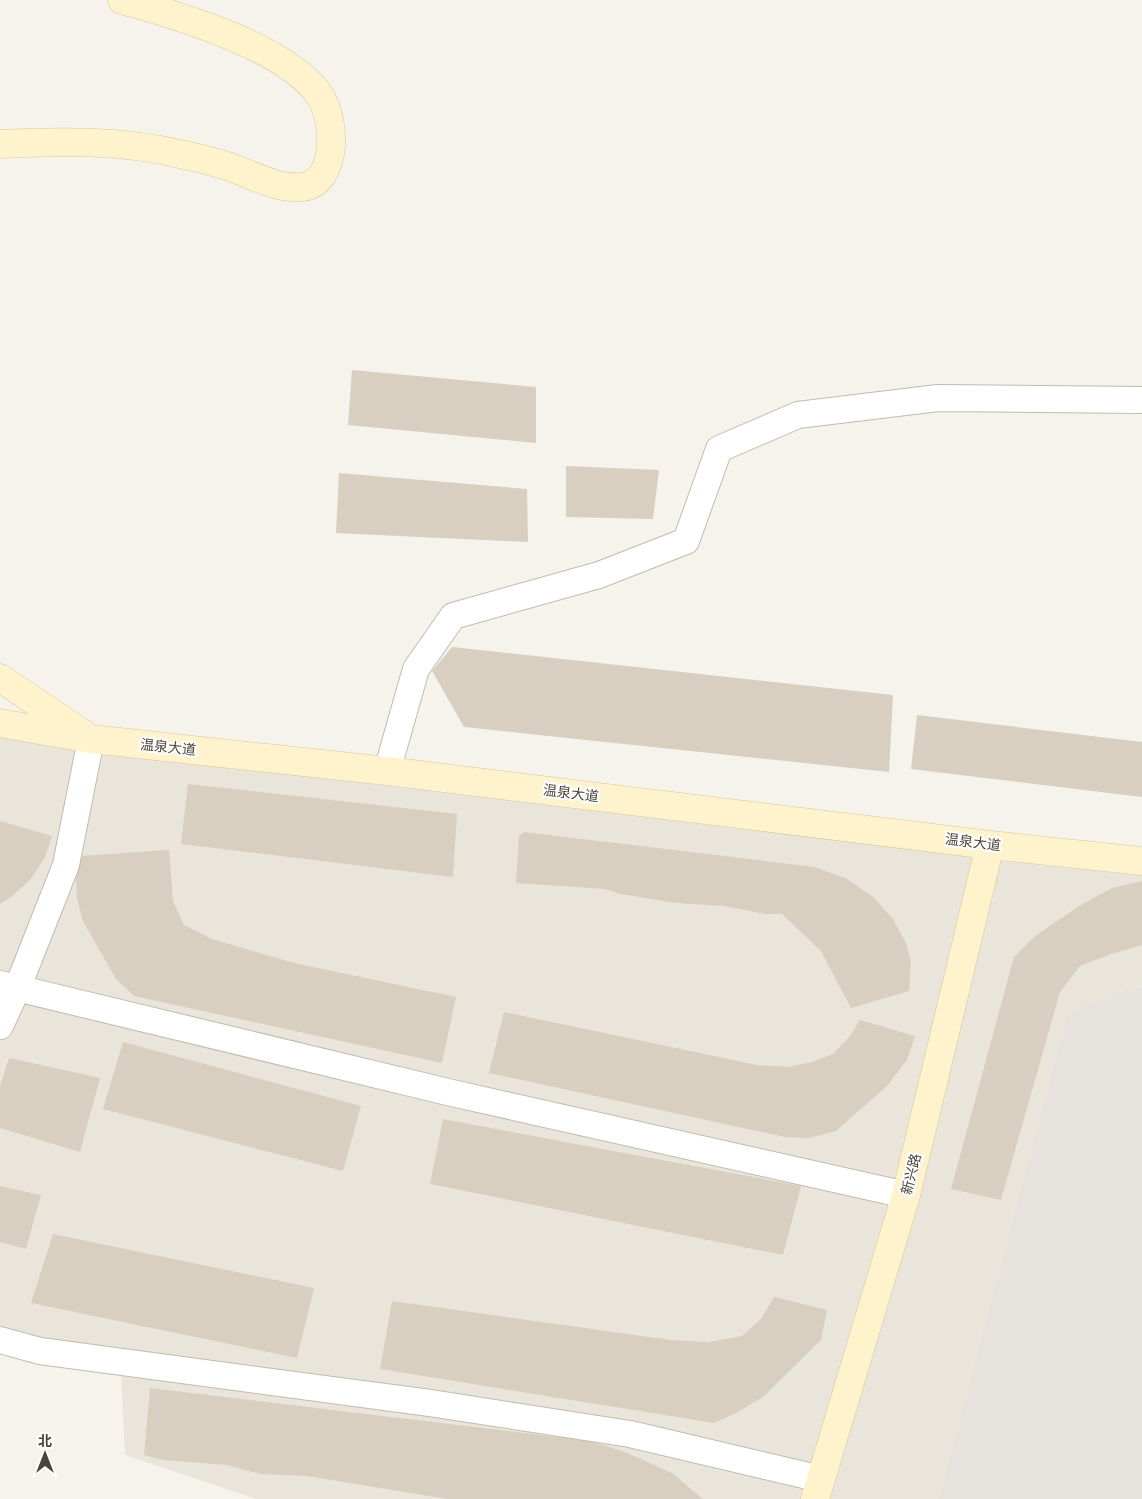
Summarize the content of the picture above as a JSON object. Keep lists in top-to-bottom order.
{
  "streets": {
    "street": ["温泉大道", "新兴路"]
  },
  "crossings": [
    ["温泉大道", "新兴路"]
  ],
  "north": "top"
}
